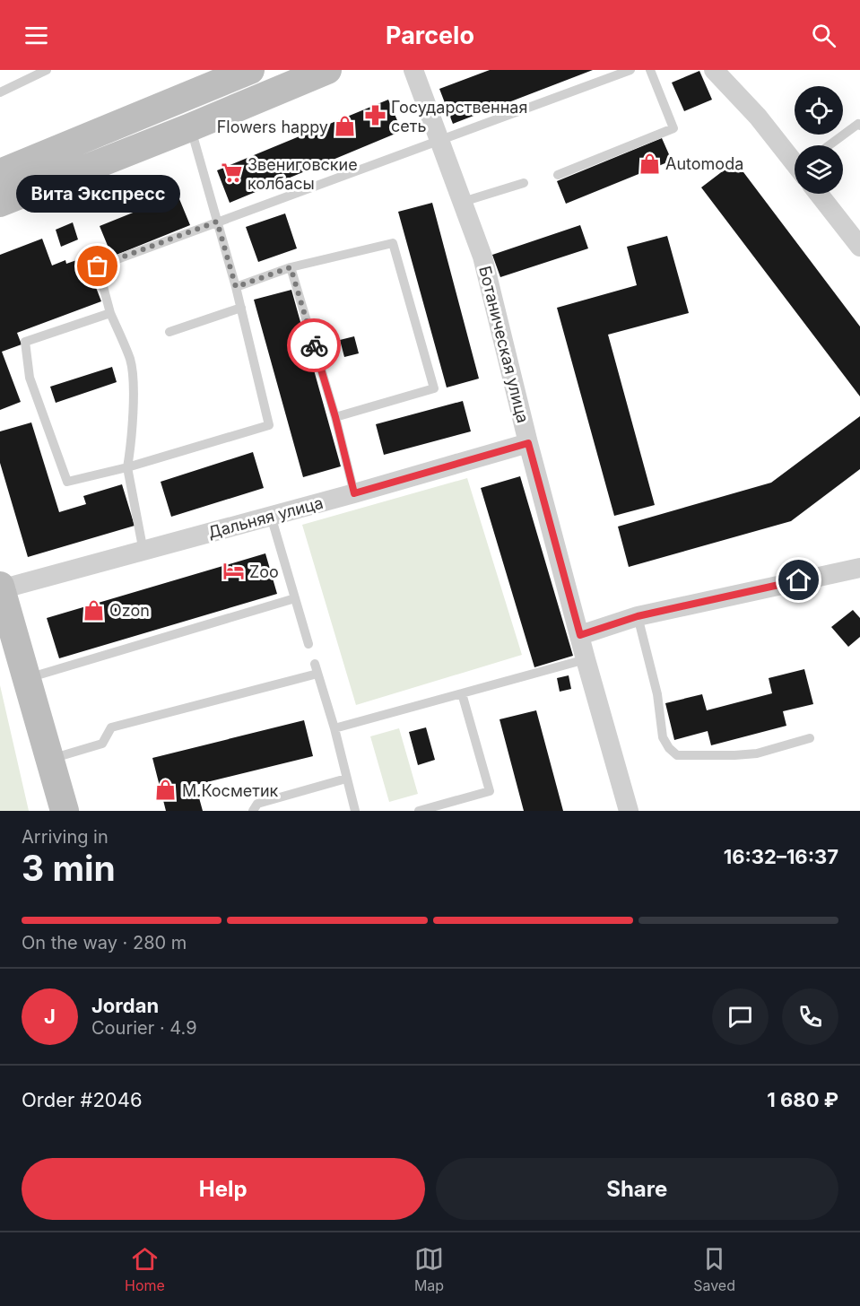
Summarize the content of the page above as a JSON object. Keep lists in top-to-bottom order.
{
  "streets": {
    "street": ["Ботаническая улица", "Дальняя улица"]
  },
  "crossings": [
    ["Ботаническая улица", "Дальняя улица"]
  ],
  "places": {
    "pharmacy": ["Государственная сеть"],
    "shop": [
      "Flowers happy",
      "Automoda",
      "Ozon",
      "М.Косметик"
    ],
    "supermarket": ["Звениговские колбасы"],
    "other": ["Вита Экспресс"],
    "hotel": ["Zoo"]
  },
  "page": {
    "header": "Parcelo",
    "bubble": "Вита Экспресс",
    "heading": ["3 min", "Arriving in", "16:32–16:37"],
    "panel": [
      "Jordan",
      "Courier · 4.9",
      "Order #2046",
      "1 680 ₽"
    ],
    "bar": "On the way · 280 m",
    "round": "J",
    "buttons": ["Help", "Share"],
    "tabs": ["Home", "Map", "Saved"]
  }
}
